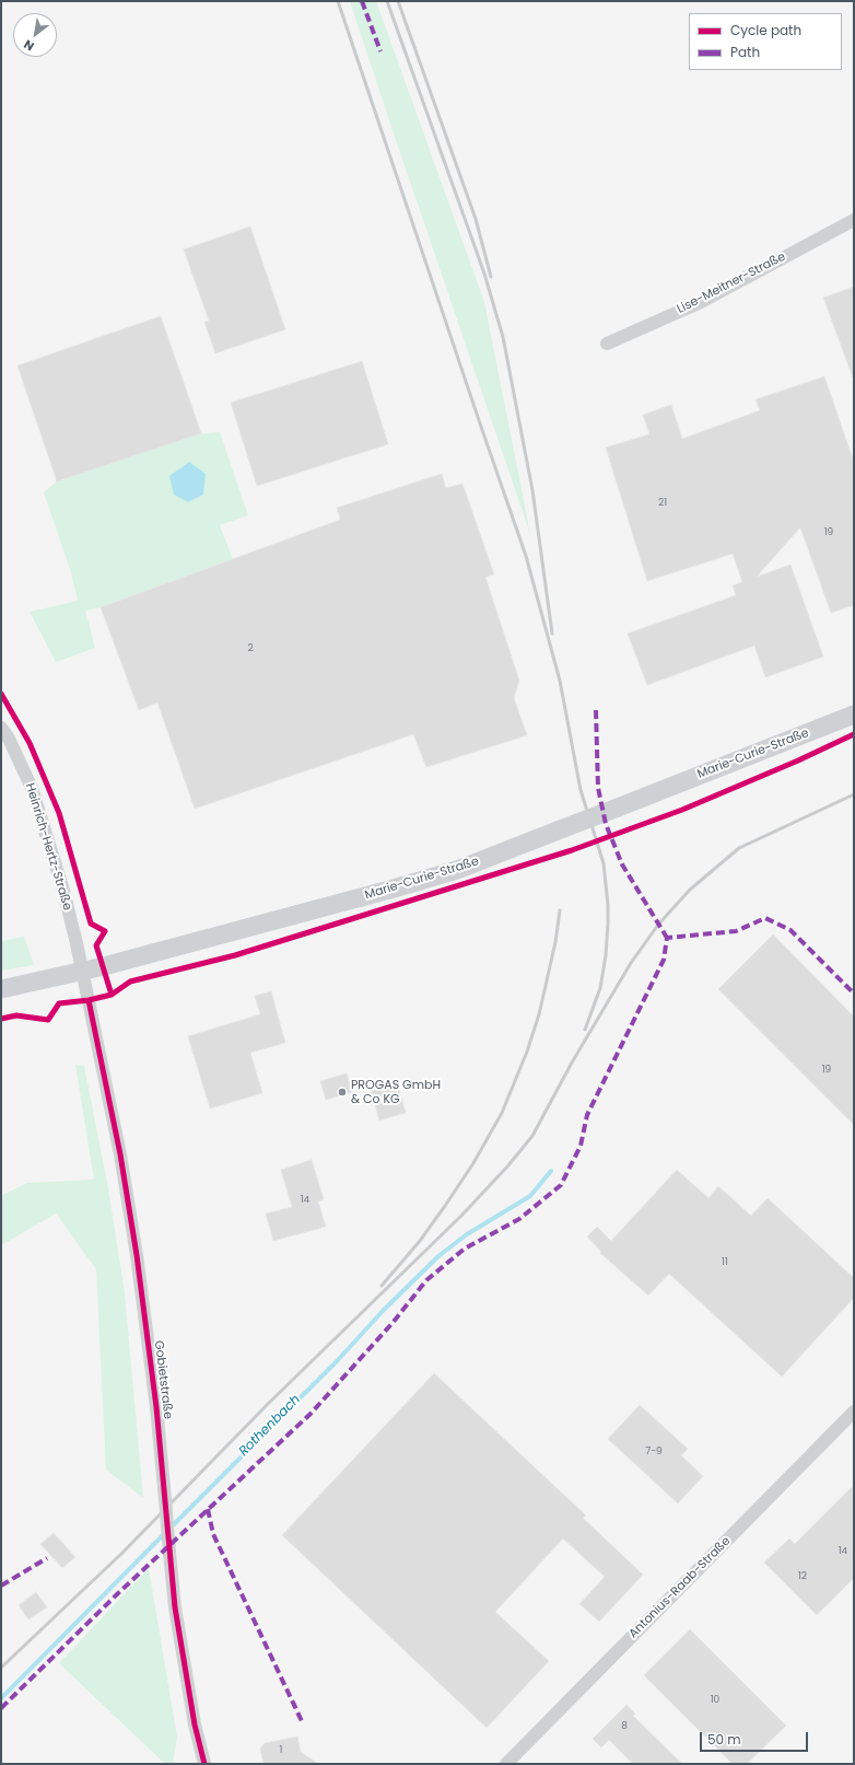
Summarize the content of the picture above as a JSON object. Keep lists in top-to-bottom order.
{
  "streets": {
    "main road": ["Marie-Curie-Straße"],
    "street": [
      "Lise-Meitner-Straße",
      "Heinrich-Hertz-Straße",
      "Gobietstraße",
      "Antonius-Raab-Straße"
    ]
  },
  "crossings": [
    ["Marie-Curie-Straße", "Heinrich-Hertz-Straße"],
    ["Marie-Curie-Straße", "Gobietstraße"],
    ["Heinrich-Hertz-Straße", "Gobietstraße"]
  ],
  "water": ["Rothenbach"],
  "places": ["PROGAS GmbH & Co KG"],
  "house_numbers": [
    "21",
    "19",
    "2",
    "19",
    "14",
    "11",
    "7-9",
    "14",
    "12",
    "10",
    "8",
    "1"
  ],
  "legend": ["Cycle path", "Path"],
  "scale_bar": "50 m",
  "north": "bottom left"
}
